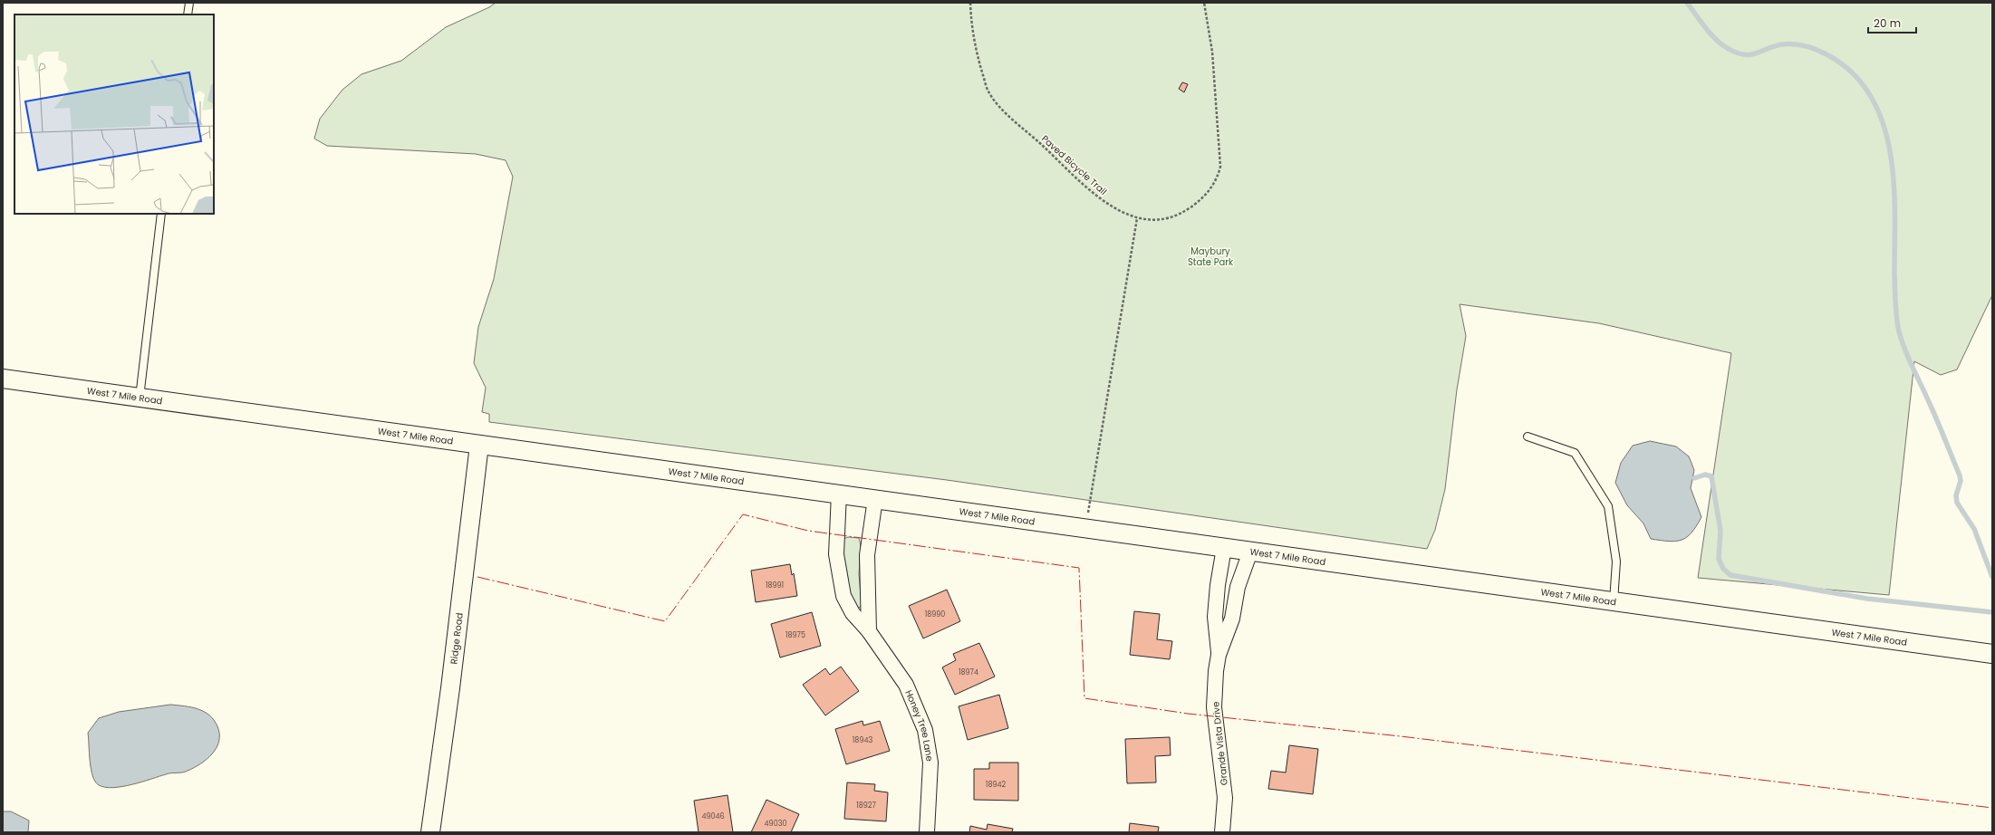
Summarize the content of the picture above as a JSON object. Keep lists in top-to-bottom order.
{
  "streets": {
    "street": [
      "West 7 Mile Road",
      "Ridge Road",
      "Honey Tree Lane",
      "Grande Vista Drive"
    ],
    "path": ["Paved Bicycle Trail"]
  },
  "crossings": [
    ["West 7 Mile Road", "Ridge Road"],
    ["West 7 Mile Road", "Honey Tree Lane"],
    ["West 7 Mile Road", "Grande Vista Drive"]
  ],
  "parks": ["Maybury State Park"],
  "house_numbers": [
    "18991",
    "18990",
    "18975",
    "18974",
    "18943",
    "18942",
    "18927",
    "49046",
    "49030"
  ],
  "scale_bar": "20 m"
}
